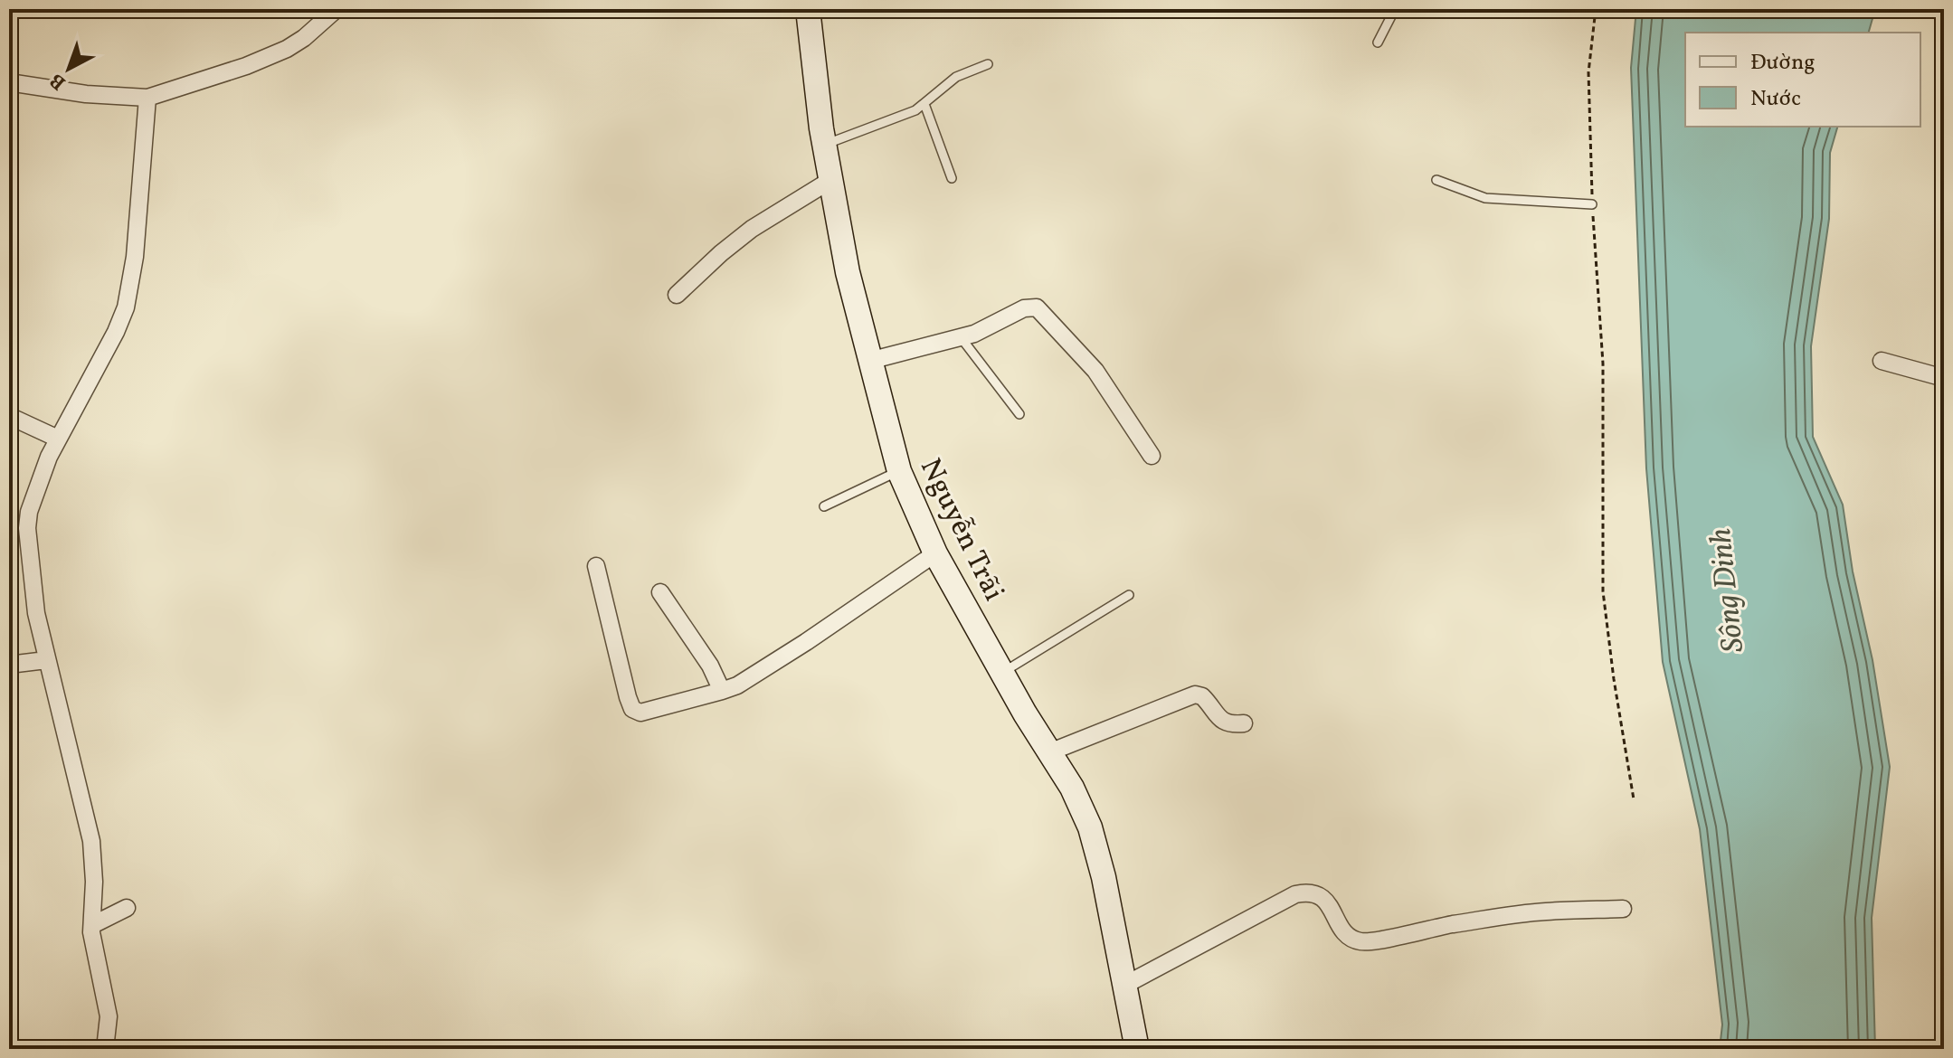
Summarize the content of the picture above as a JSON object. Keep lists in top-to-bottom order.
{
  "streets": {
    "main road": ["Nguyễn Trãi"]
  },
  "water": ["Sông Dinh"],
  "legend": ["Đường", "Nước"],
  "north": "bottom left"
}
